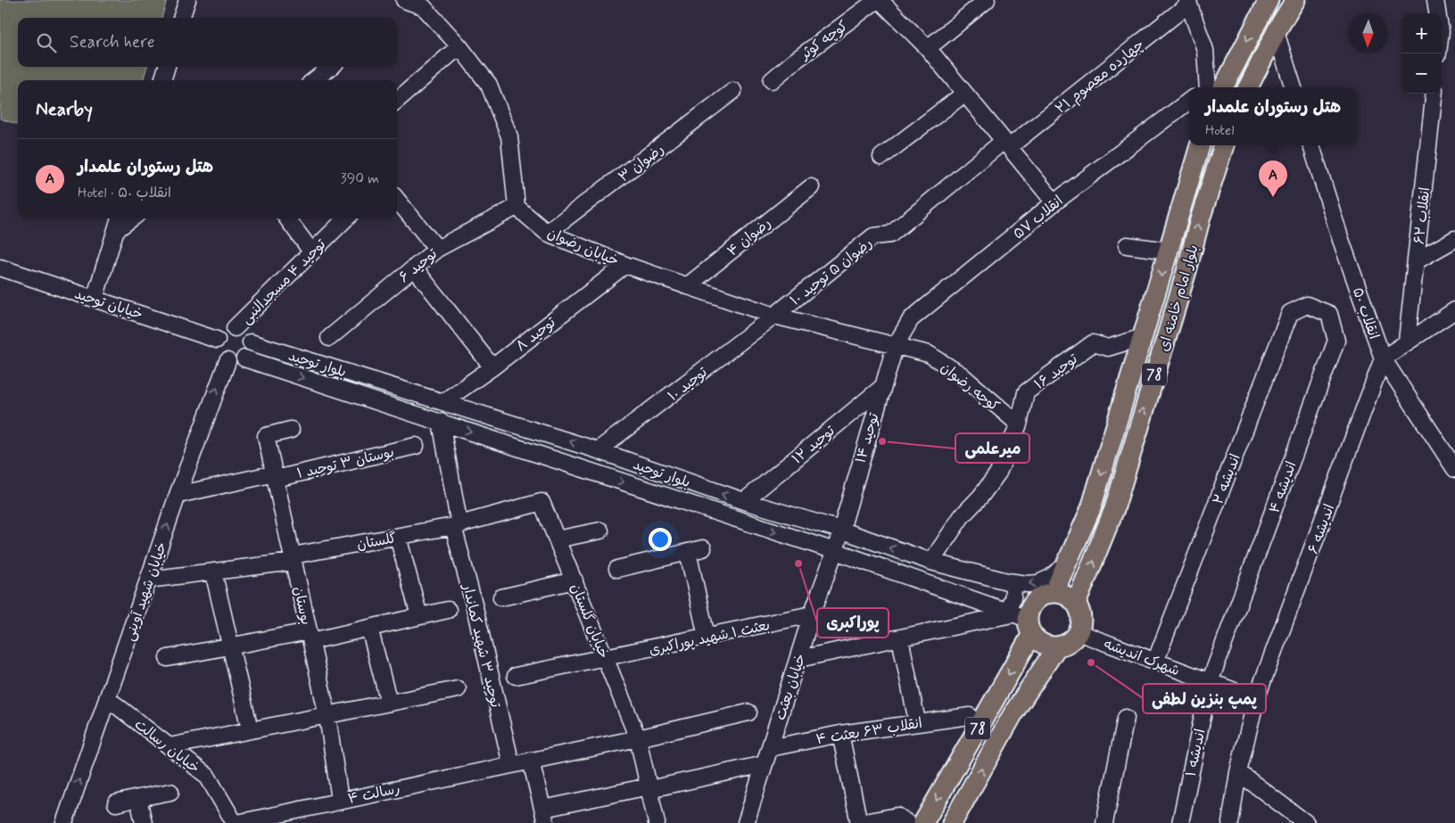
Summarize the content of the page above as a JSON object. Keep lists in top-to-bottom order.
{
  "streets": {
    "main road": ["بلوار امام خامنه ای", "78"],
    "street": [
      "کوچه کوثر",
      "چهارده معصوم ۲۱",
      "رضوان ۳",
      "انقلاب ۶۲",
      "انقلاب ۵۷",
      "رضوان ۴",
      "خیابان رضوان",
      "توحید ۶",
      "رضوان ۵ توحید ۱۰",
      "توحید ۴ مسجدالنبی",
      "خیابان توحید",
      "انقلاب ۵۰",
      "توحید ۸",
      "بلوار توحید",
      "توحید ۱۶",
      "توحید ۱۰",
      "کوچه رضوان",
      "توحید ۱۴",
      "توحید ۱۲",
      "بوستان ۳ توحید ۱",
      "اندیشه ۲",
      "اندیشه ۴",
      "اندیشه ۶",
      "گلستان",
      "خیابان شهید آوینی",
      "بوستان",
      "خیابان گلستان",
      "بعثت ۱ شهید پوراکبری",
      "توحید ۳ شهید کماندار",
      "شهرک اندیشه",
      "خیابان بعثت",
      "انقلاب ۶۳ بعثت ۴",
      "خیابان رسالت",
      "اندیشه ۱",
      "رسالت ۴"
    ]
  },
  "crossings": [
    ["چهارده معصوم ۲۱", "رضوان ۵ توحید ۱۰"],
    ["رضوان ۳", "خیابان رضوان"],
    ["انقلاب ۵۷", "خیابان رضوان"],
    ["انقلاب ۵۷", "کوچه رضوان"],
    ["انقلاب ۵۷", "توحید ۱۴"],
    ["رضوان ۴", "خیابان رضوان"],
    ["خیابان رضوان", "توحید ۶"],
    ["خیابان رضوان", "رضوان ۵ توحید ۱۰"],
    ["خیابان رضوان", "توحید ۸"],
    ["خیابان رضوان", "توحید ۱۰"],
    ["خیابان رضوان", "کوچه رضوان"],
    ["خیابان رضوان", "توحید ۱۴"],
    ["رضوان ۵ توحید ۱۰", "توحید ۱۰"],
    ["توحید ۴ مسجدالنبی", "خیابان توحید"],
    ["توحید ۴ مسجدالنبی", "بلوار توحید"],
    ["توحید ۴ مسجدالنبی", "خیابان شهید آوینی"],
    ["بلوار امام خامنه ای", "بلوار توحید"],
    ["بلوار امام خامنه ای", "توحید ۱۶"],
    ["بلوار امام خامنه ای", "78"],
    ["بلوار امام خامنه ای", "شهرک اندیشه"],
    ["خیابان توحید", "بلوار توحید"],
    ["خیابان توحید", "خیابان شهید آوینی"],
    ["انقلاب ۵۰", "اندیشه ۶"],
    ["توحید ۸", "بلوار توحید"],
    ["بلوار توحید", "توحید ۱۶"],
    ["بلوار توحید", "78"],
    ["بلوار توحید", "توحید ۱۰"],
    ["بلوار توحید", "توحید ۱۴"],
    ["بلوار توحید", "توحید ۱۲"],
    ["بلوار توحید", "خیابان شهید آوینی"],
    ["بلوار توحید", "توحید ۳ شهید کماندار"],
    ["بلوار توحید", "شهرک اندیشه"],
    ["بلوار توحید", "خیابان بعثت"],
    ["توحید ۱۶", "کوچه رضوان"],
    ["78", "شهرک اندیشه"],
    ["کوچه رضوان", "توحید ۱۴"],
    ["توحید ۱۴", "توحید ۱۲"],
    ["توحید ۱۴", "خیابان بعثت"],
    ["بوستان ۳ توحید ۱", "خیابان شهید آوینی"],
    ["بوستان ۳ توحید ۱", "بوستان"],
    ["اندیشه ۲", "اندیشه ۴"],
    ["اندیشه ۲", "شهرک اندیشه"],
    ["اندیشه ۴", "شهرک اندیشه"],
    ["اندیشه ۴", "اندیشه ۱"],
    ["اندیشه ۶", "شهرک اندیشه"],
    ["گلستان", "خیابان شهید آوینی"],
    ["گلستان", "بوستان"],
    ["گلستان", "خیابان گلستان"],
    ["گلستان", "توحید ۳ شهید کماندار"],
    ["خیابان شهید آوینی", "خیابان رسالت"],
    ["بوستان", "رسالت ۴"],
    ["خیابان گلستان", "بعثت ۱ شهید پوراکبری"],
    ["خیابان گلستان", "توحید ۳ شهید کماندار"],
    ["خیابان گلستان", "رسالت ۴"],
    ["بعثت ۱ شهید پوراکبری", "خیابان بعثت"],
    ["توحید ۳ شهید کماندار", "رسالت ۴"],
    ["شهرک اندیشه", "اندیشه ۱"],
    ["خیابان بعثت", "انقلاب ۶۳ بعثت ۴"],
    ["خیابان رسالت", "رسالت ۴"]
  ],
  "one_way": ["خیابان شهید آوینی"],
  "places": ["میرعلمی", "پوراکبری", "پمپ بنزین لطفی"],
  "north": "bottom",
  "page": {
    "map_buttons": ["+", "−"],
    "search": "Search here",
    "heading": "Nearby",
    "popup": ["هتل رستوران علمدار", "Hotel"],
    "list": [
      {
        "mark": "A",
        "name": "هتل رستوران علمدار",
        "note": "Hotel · انقلاب ۵۰",
        "value": "390 m"
      }
    ],
    "pins": "A"
  }
}
